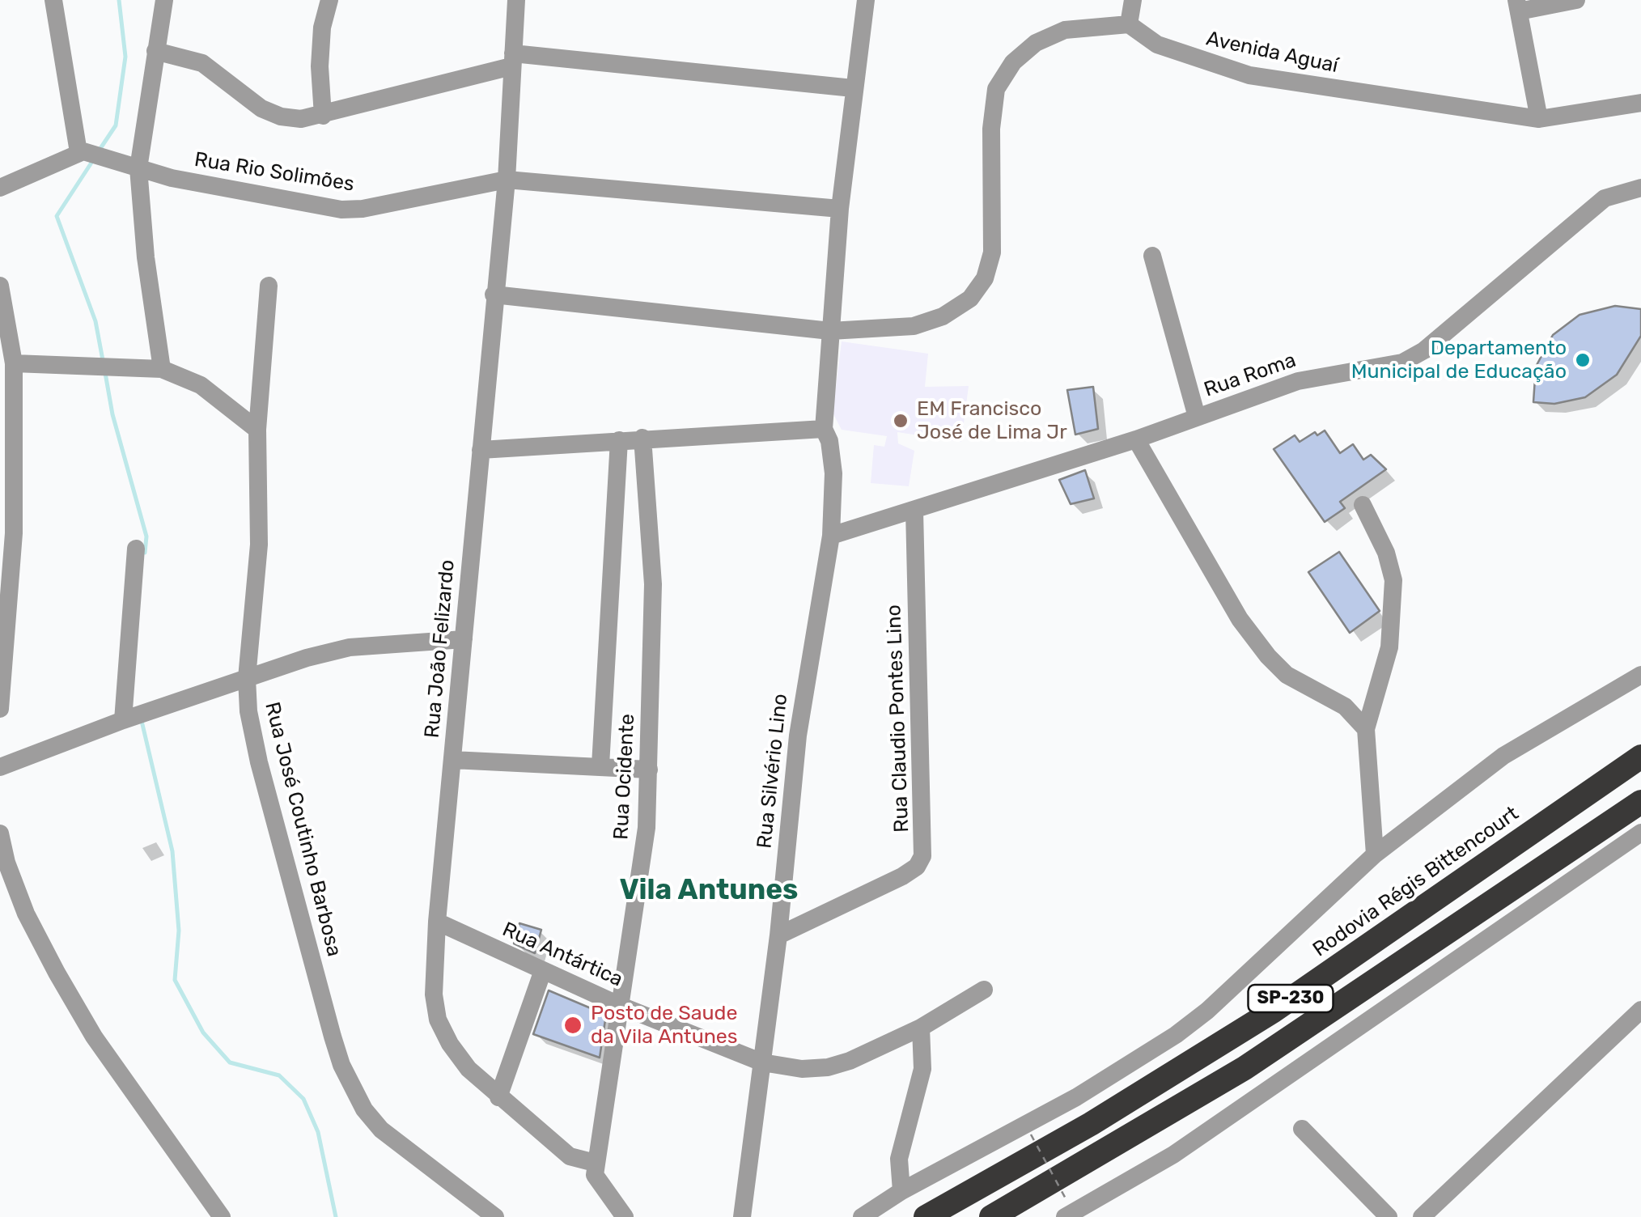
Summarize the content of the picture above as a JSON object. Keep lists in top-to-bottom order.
{
  "streets": {
    "highway": ["Rodovia Régis Bittencourt", "SP-230"],
    "street": [
      "Avenida Aguaí",
      "Rua Rio Solimões",
      "Rua Roma",
      "Rua João Felizardo",
      "Rua Claudio Pontes Lino",
      "Rua Silvério Lino",
      "Rua Ocidente",
      "Rua José Coutinho Barbosa",
      "Rua Antártica"
    ]
  },
  "crossings": [
    ["Rua Rio Solimões", "Rua João Felizardo"],
    ["Rua Rio Solimões", "Rua Silvério Lino"],
    ["Rua Roma", "Rua Claudio Pontes Lino"],
    ["Rua Roma", "Rua Silvério Lino"],
    ["Rua João Felizardo", "Rua Ocidente"],
    ["Rua João Felizardo", "Rua Antártica"],
    ["Rua Claudio Pontes Lino", "Rua Silvério Lino"],
    ["Rua Silvério Lino", "Rua Antártica"],
    ["Rua Ocidente", "Rua Antártica"]
  ],
  "districts": ["Vila Antunes"],
  "places": ["Departamento Municipal de Educação", "EM Francisco José de Lima Jr", "Posto de Saude da Vila Antunes"]
}
